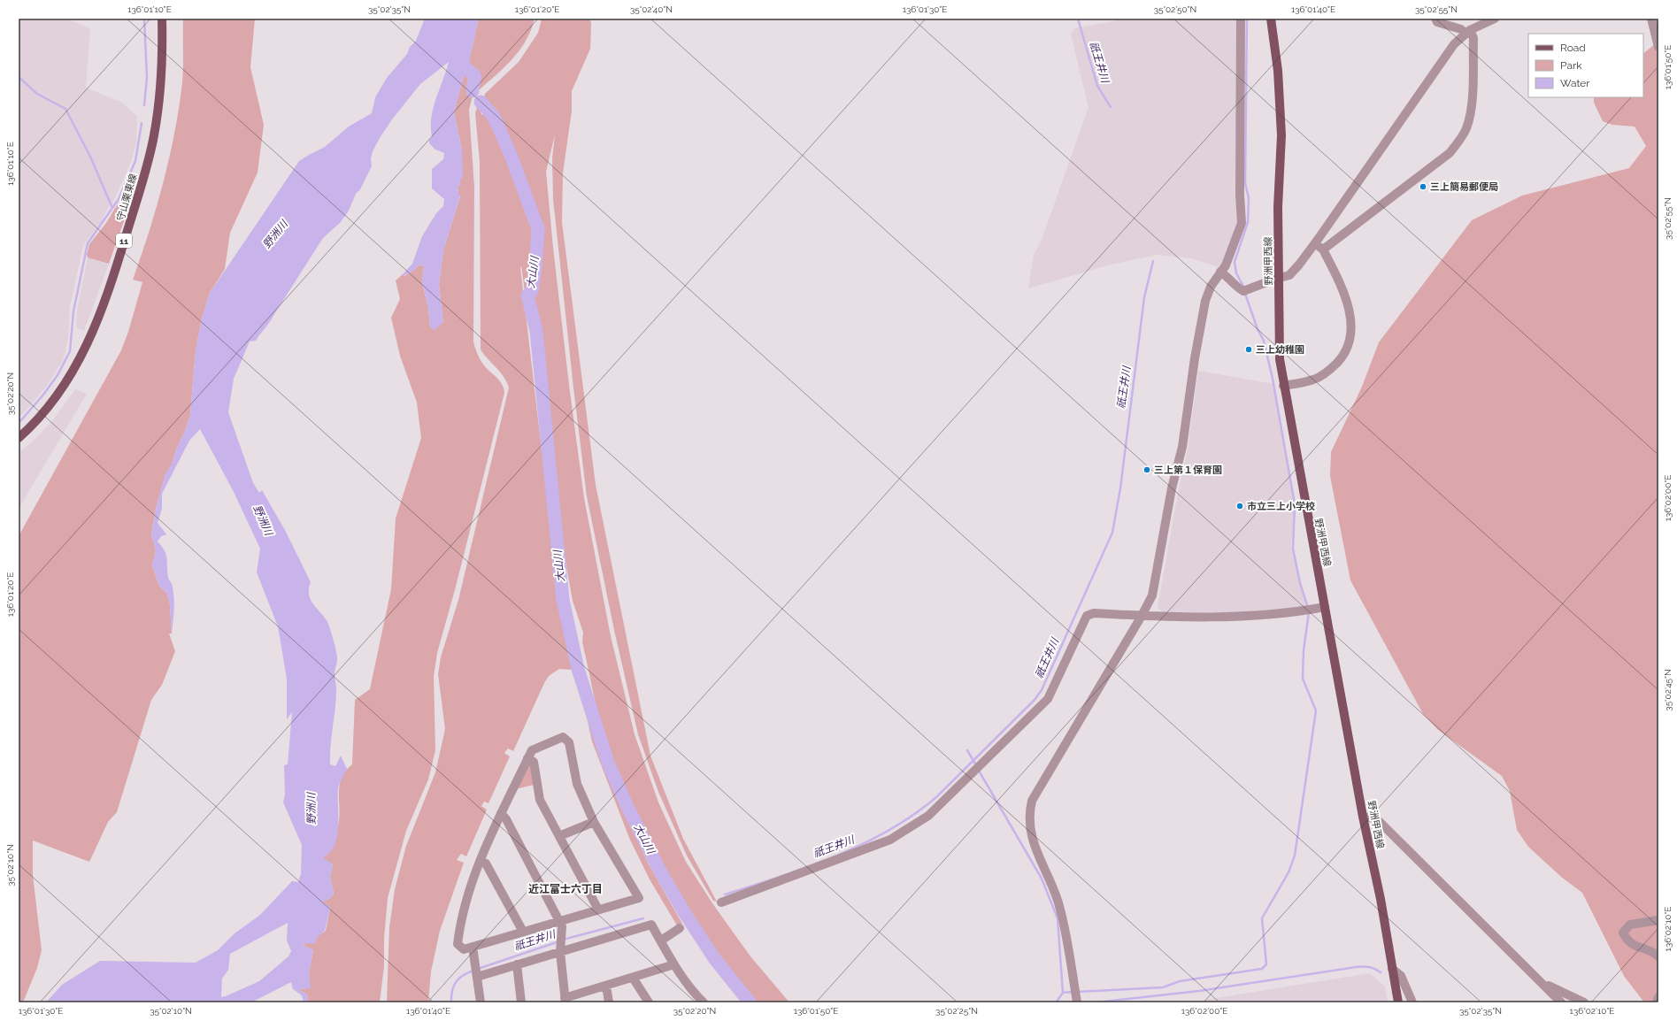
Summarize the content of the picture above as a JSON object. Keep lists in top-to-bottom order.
{
  "streets": {
    "main road": ["守山栗東線", "11", "野洲甲西線"]
  },
  "districts": ["近江富士六丁目"],
  "water": ["祇王井川", "野洲川", "大山川"],
  "places": [
    "三上簡易郵便局",
    "三上幼稚園",
    "三上第１保育園",
    "市立三上小学校"
  ],
  "legend": ["Road", "Park", "Water"],
  "coordinates": [
    "136°01'10\"E",
    "35°02'35\"N",
    "136°01'20\"E",
    "35°02'40\"N",
    "136°01'30\"E",
    "35°02'50\"N",
    "136°01'40\"E",
    "35°02'55\"N",
    "136°01'50\"E",
    "35°02'20\"N",
    "136°02'00\"E",
    "35°02'45\"N",
    "35°02'10\"N",
    "136°02'10\"E",
    "35°02'25\"N"
  ]
}
